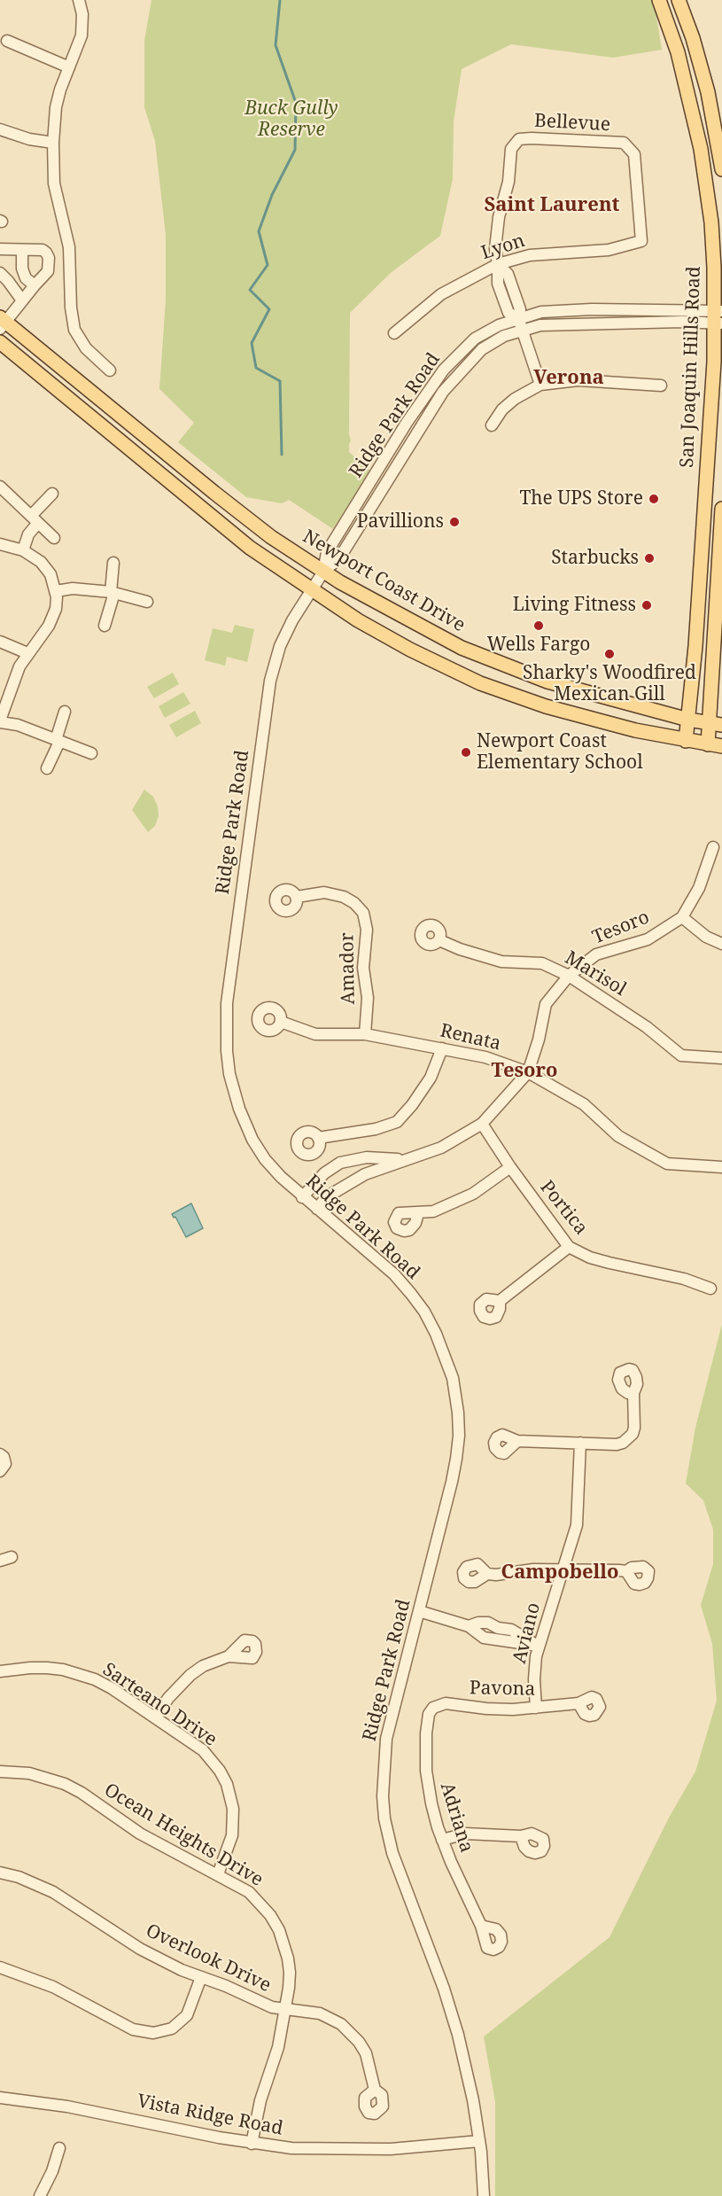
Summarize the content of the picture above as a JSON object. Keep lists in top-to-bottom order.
{
  "streets": {
    "main road": ["San Joaquin Hills Road", "Newport Coast Drive"],
    "street": [
      "Bellevue",
      "Lyon",
      "Ridge Park Road",
      "Tesoro",
      "Amador",
      "Marisol",
      "Renata",
      "Portica",
      "Aviano",
      "Pavona",
      "Sarteano Drive",
      "Adriana",
      "Ocean Heights Drive",
      "Overlook Drive",
      "Vista Ridge Road"
    ]
  },
  "crossings": [
    ["Bellevue", "Lyon"],
    ["San Joaquin Hills Road", "Ridge Park Road"],
    ["San Joaquin Hills Road", "Newport Coast Drive"],
    ["Ridge Park Road", "Newport Coast Drive"],
    ["Ridge Park Road", "Tesoro"],
    ["Ridge Park Road", "Vista Ridge Road"],
    ["Tesoro", "Marisol"],
    ["Tesoro", "Renata"],
    ["Tesoro", "Portica"],
    ["Amador", "Renata"],
    ["Aviano", "Pavona"],
    ["Pavona", "Adriana"],
    ["Sarteano Drive", "Ocean Heights Drive"],
    ["Ocean Heights Drive", "Overlook Drive"],
    ["Ocean Heights Drive", "Vista Ridge Road"]
  ],
  "districts": [
    "Saint Laurent",
    "Verona",
    "Tesoro",
    "Campobello"
  ],
  "parks": ["Buck Gully Reserve"],
  "places": [
    "The UPS Store",
    "Pavillions",
    "Starbucks",
    "Living Fitness",
    "Wells Fargo",
    "Sharky's Woodfired Mexican Gill",
    "Newport Coast Elementary School"
  ]
}
